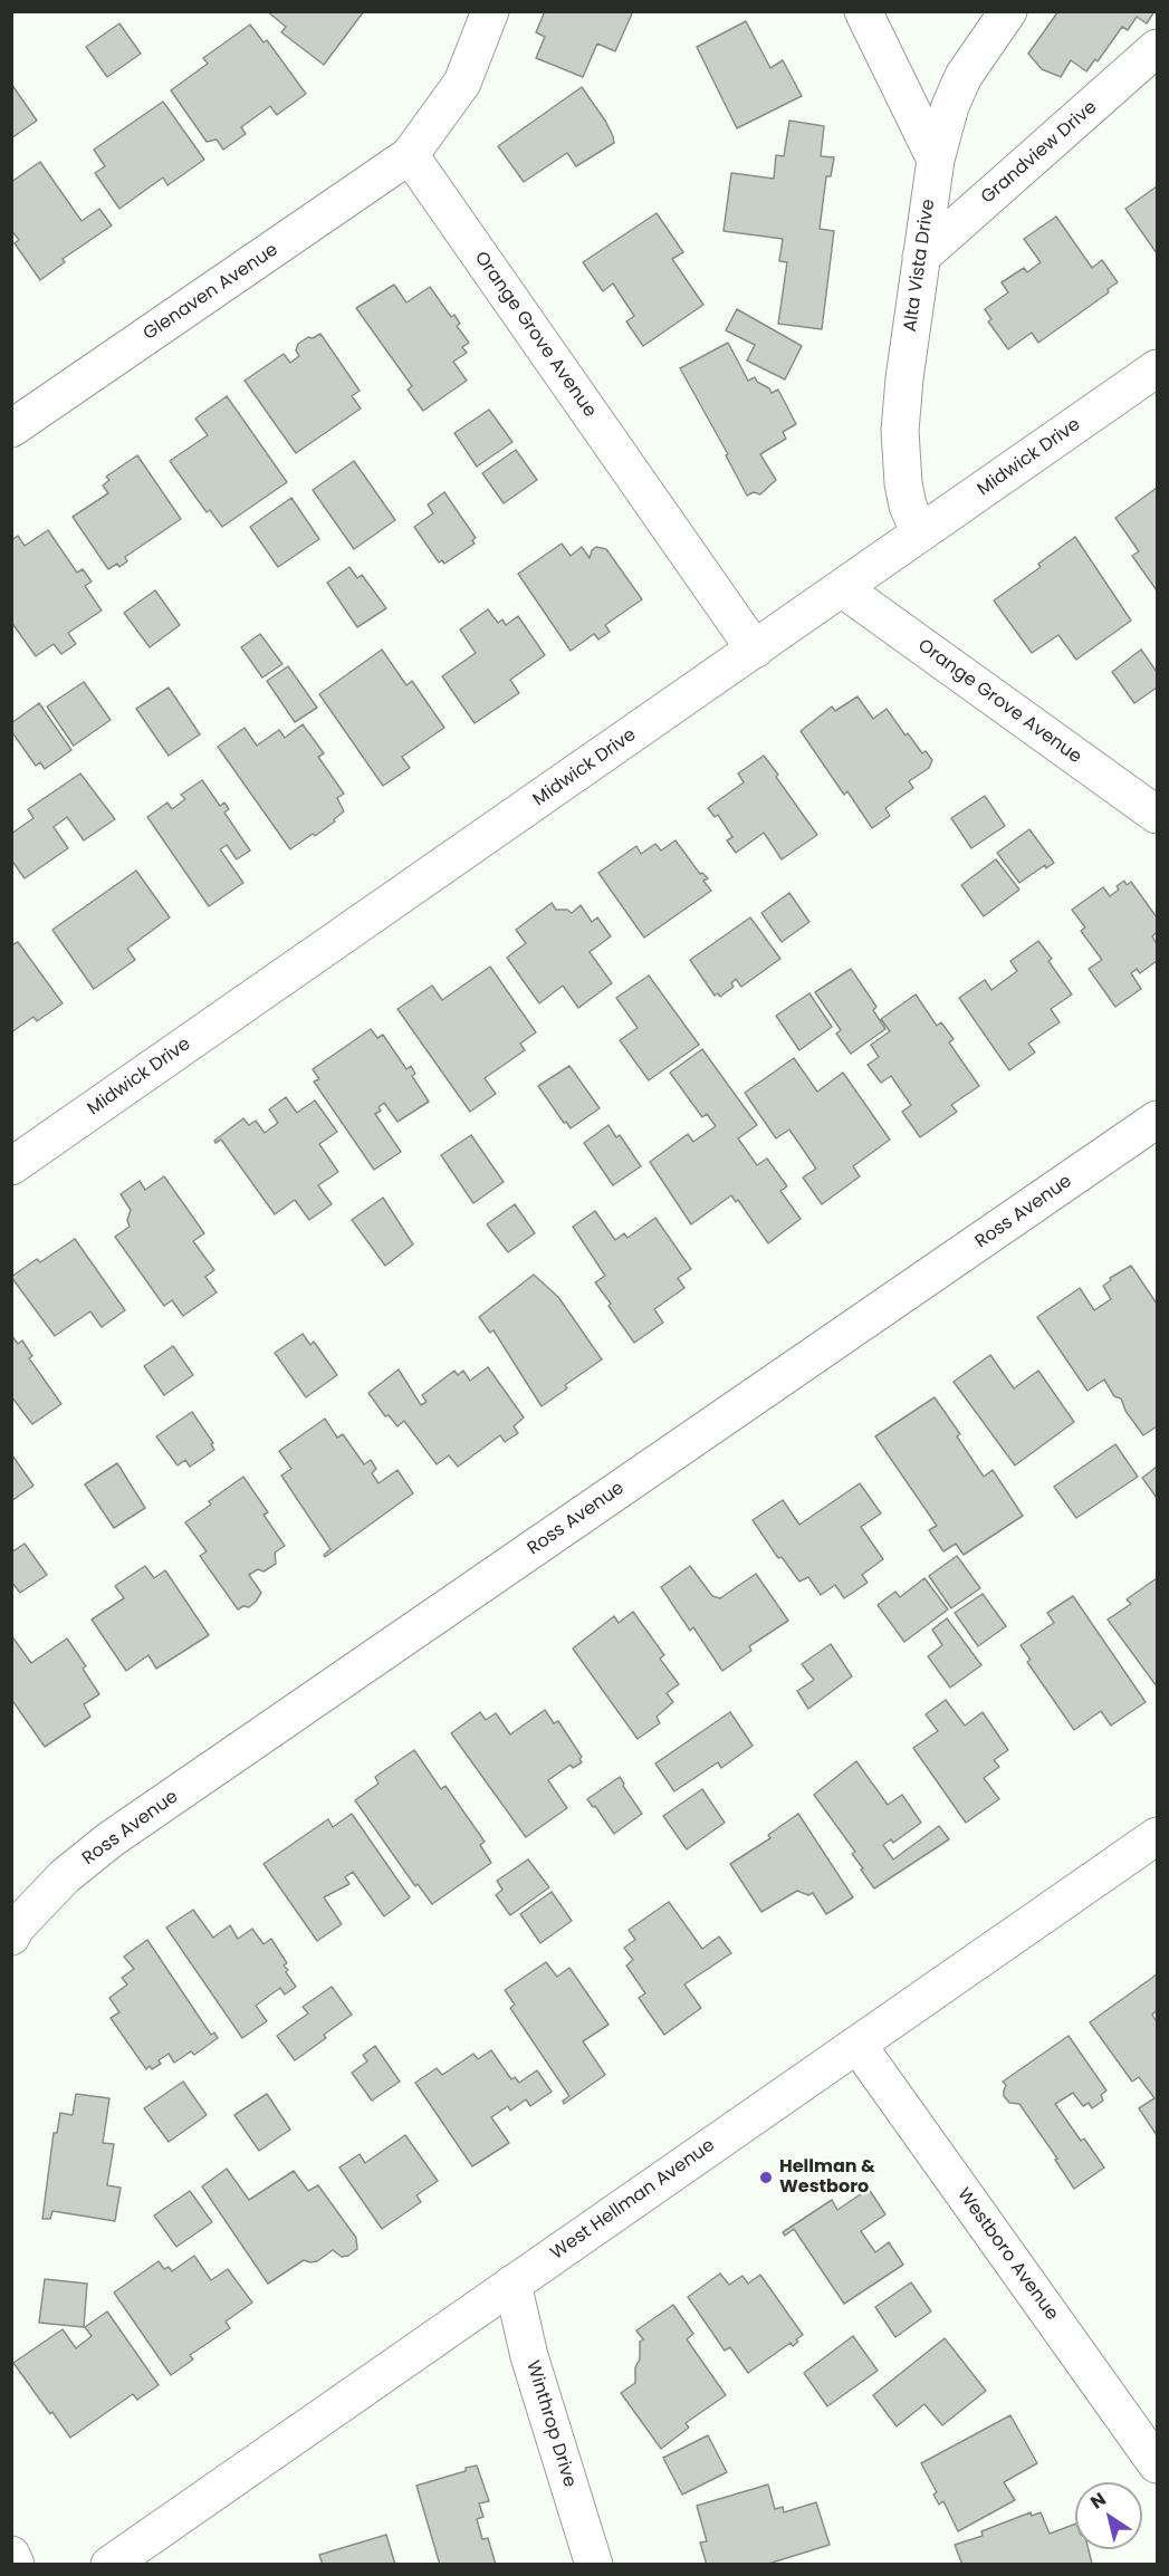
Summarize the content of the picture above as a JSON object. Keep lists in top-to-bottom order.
{
  "streets": {
    "street": [
      "Grandview Drive",
      "Alta Vista Drive",
      "Glenaven Avenue",
      "Orange Grove Avenue",
      "Midwick Drive",
      "Ross Avenue",
      "West Hellman Avenue",
      "Westboro Avenue",
      "Winthrop Drive"
    ]
  },
  "crossings": [
    ["Grandview Drive", "Alta Vista Drive"],
    ["Alta Vista Drive", "Midwick Drive"],
    ["Glenaven Avenue", "Orange Grove Avenue"],
    ["Orange Grove Avenue", "Midwick Drive"],
    ["West Hellman Avenue", "Westboro Avenue"],
    ["West Hellman Avenue", "Winthrop Drive"]
  ],
  "places": ["Hellman & Westboro"],
  "north": "top left"
}
